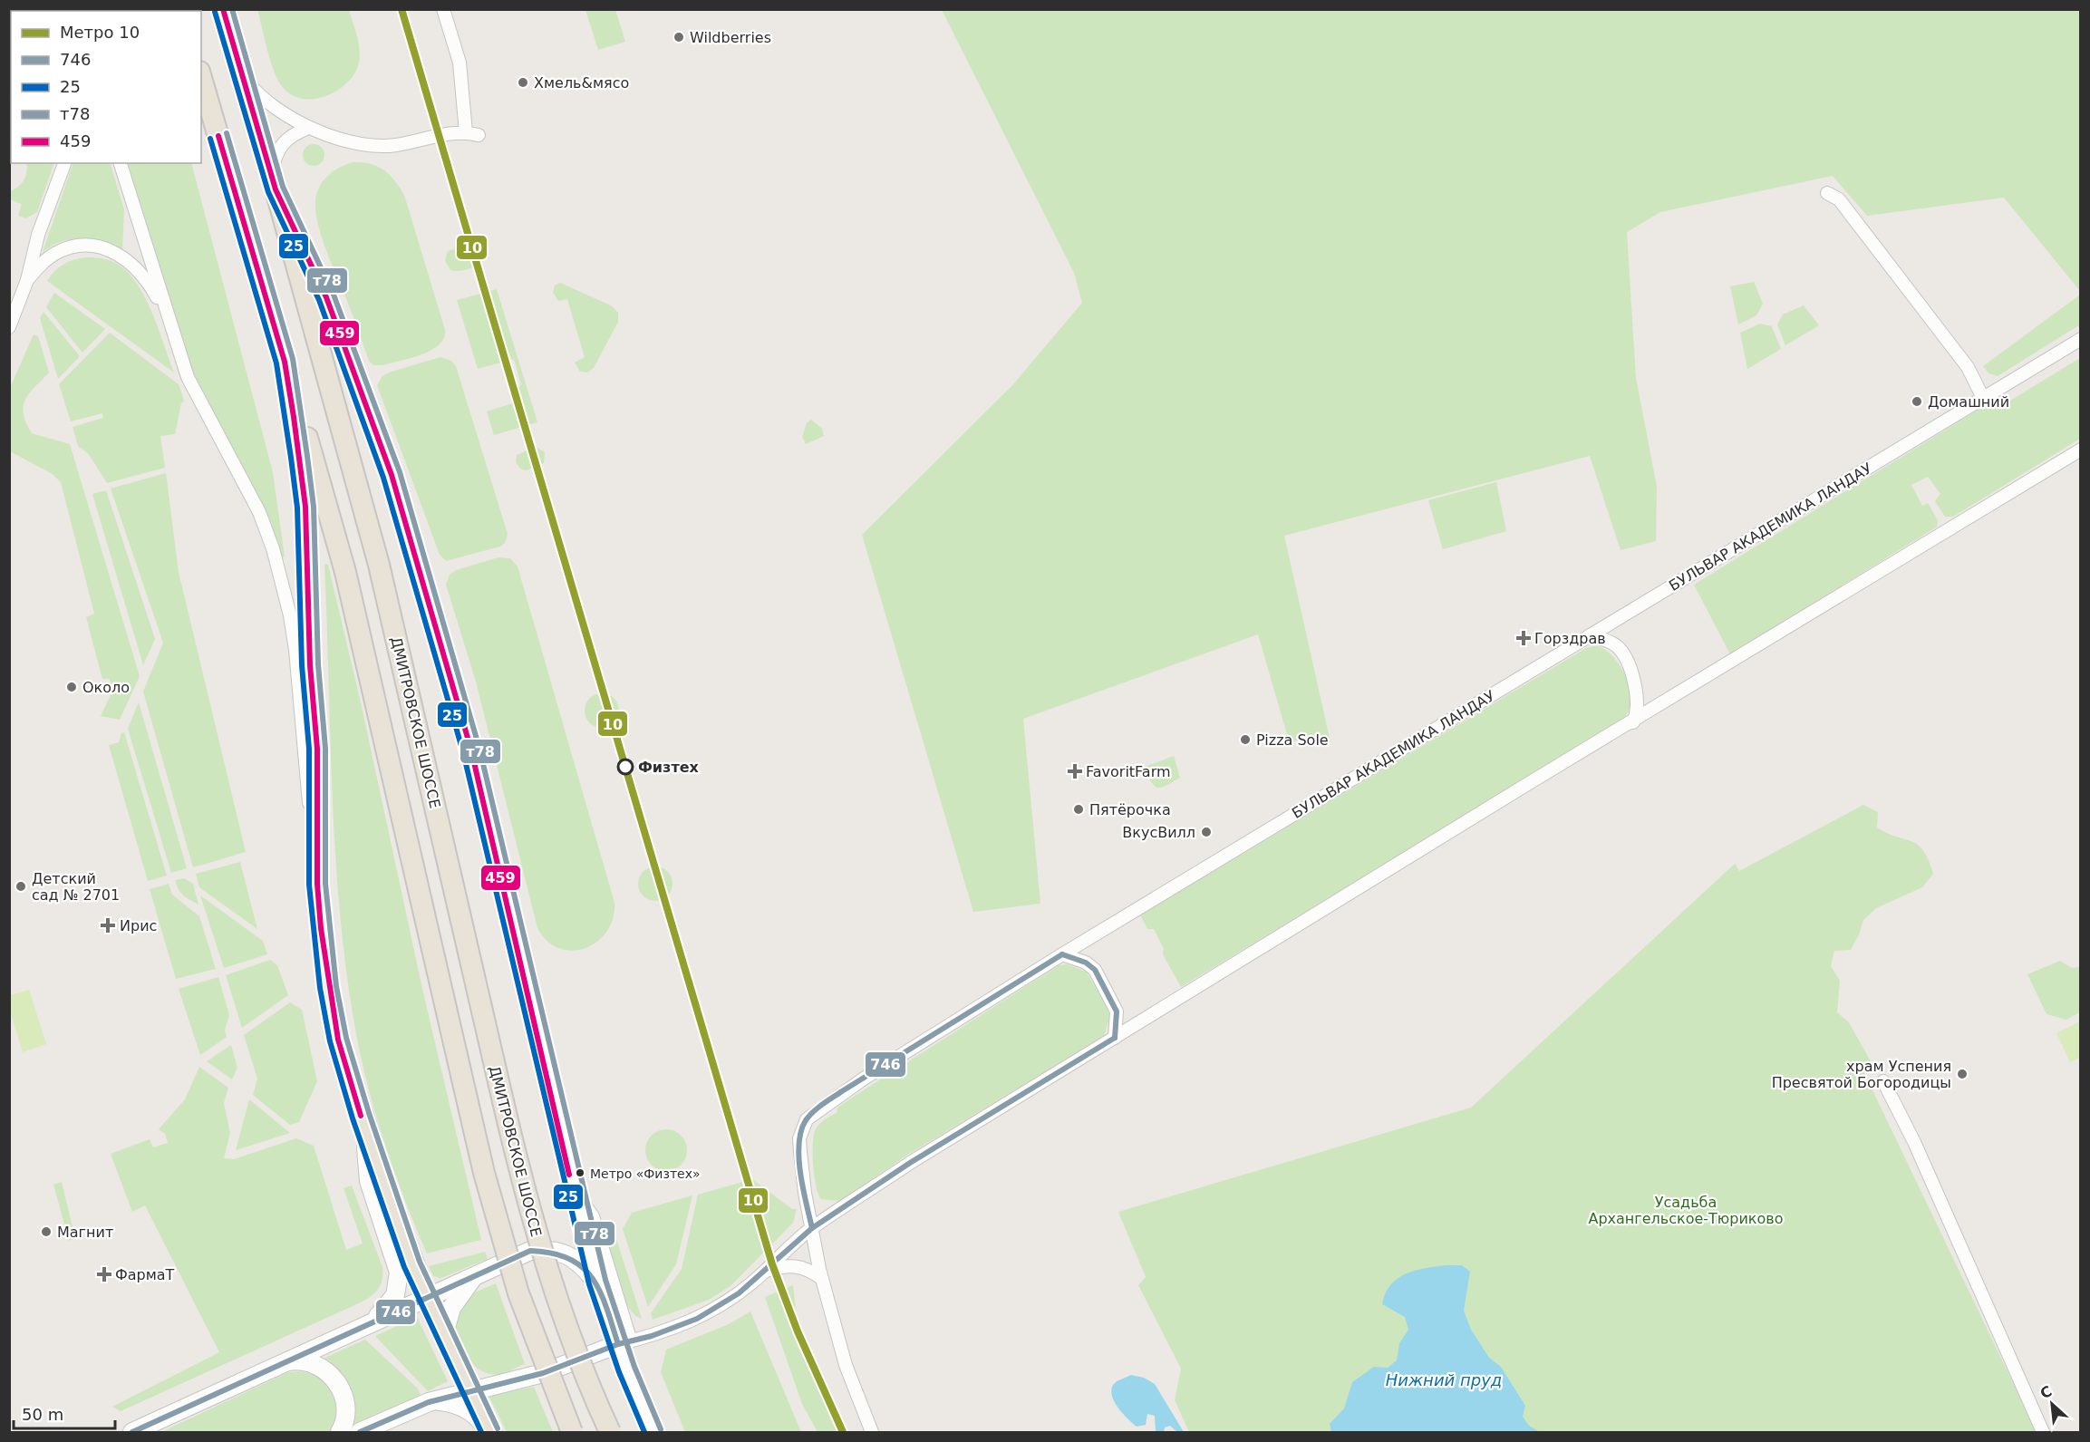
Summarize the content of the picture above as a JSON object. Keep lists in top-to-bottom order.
{
  "streets": {
    "highway": ["ДМИТРОВСКОЕ ШОССЕ"],
    "street": ["БУЛЬВАР АКАДЕМИКА ЛАНДАУ"]
  },
  "water": ["Нижний пруд"],
  "parks": ["Усадьба Архангельское-Тюриково"],
  "places": {
    "other": [
      "Wildberries",
      "Хмель&мясо",
      "Домашний",
      "Около",
      "Pizza Sole",
      "Физтех",
      "Пятёрочка",
      "ВкусВилл",
      "Детский сад № 2701",
      "храм Успения Пресвятой Богородицы",
      "Метро «Физтех»",
      "Магнит"
    ],
    "health": [
      "Горздрав",
      "FavoritFarm",
      "Ирис",
      "ФармаТ"
    ]
  },
  "lines": [
    "metro line 10",
    "transit line т78",
    "transit line 459",
    "transit line 25",
    "transit line 746"
  ],
  "legend": [
    "Метро 10",
    "746",
    "25",
    "т78",
    "459"
  ],
  "scale_bar": "50 m",
  "north": "top left"
}
